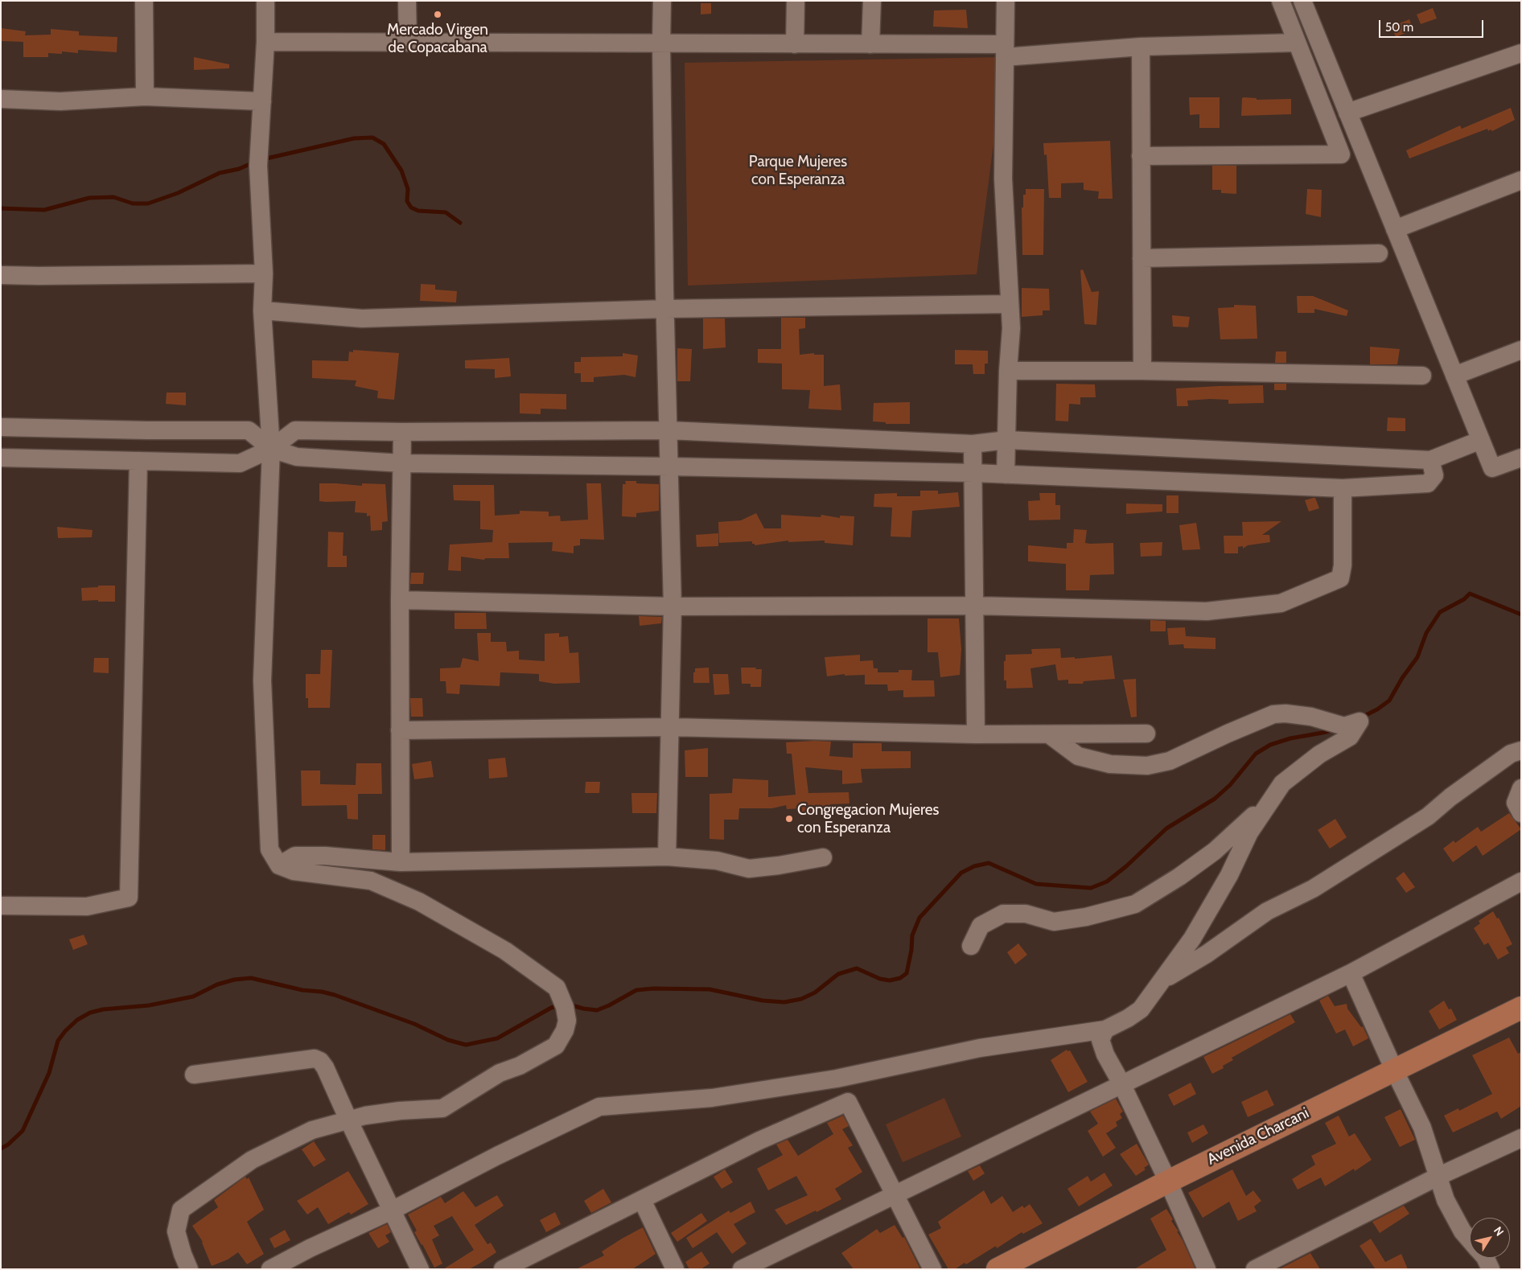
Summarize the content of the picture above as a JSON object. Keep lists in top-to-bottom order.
{
  "streets": {
    "main road": ["Avenida Charcani"]
  },
  "parks": ["Parque Mujeres con Esperanza"],
  "places": ["Mercado Virgen de Copacabana", "Congregacion Mujeres con Esperanza"],
  "scale_bar": "50 m",
  "north": "top right"
}
